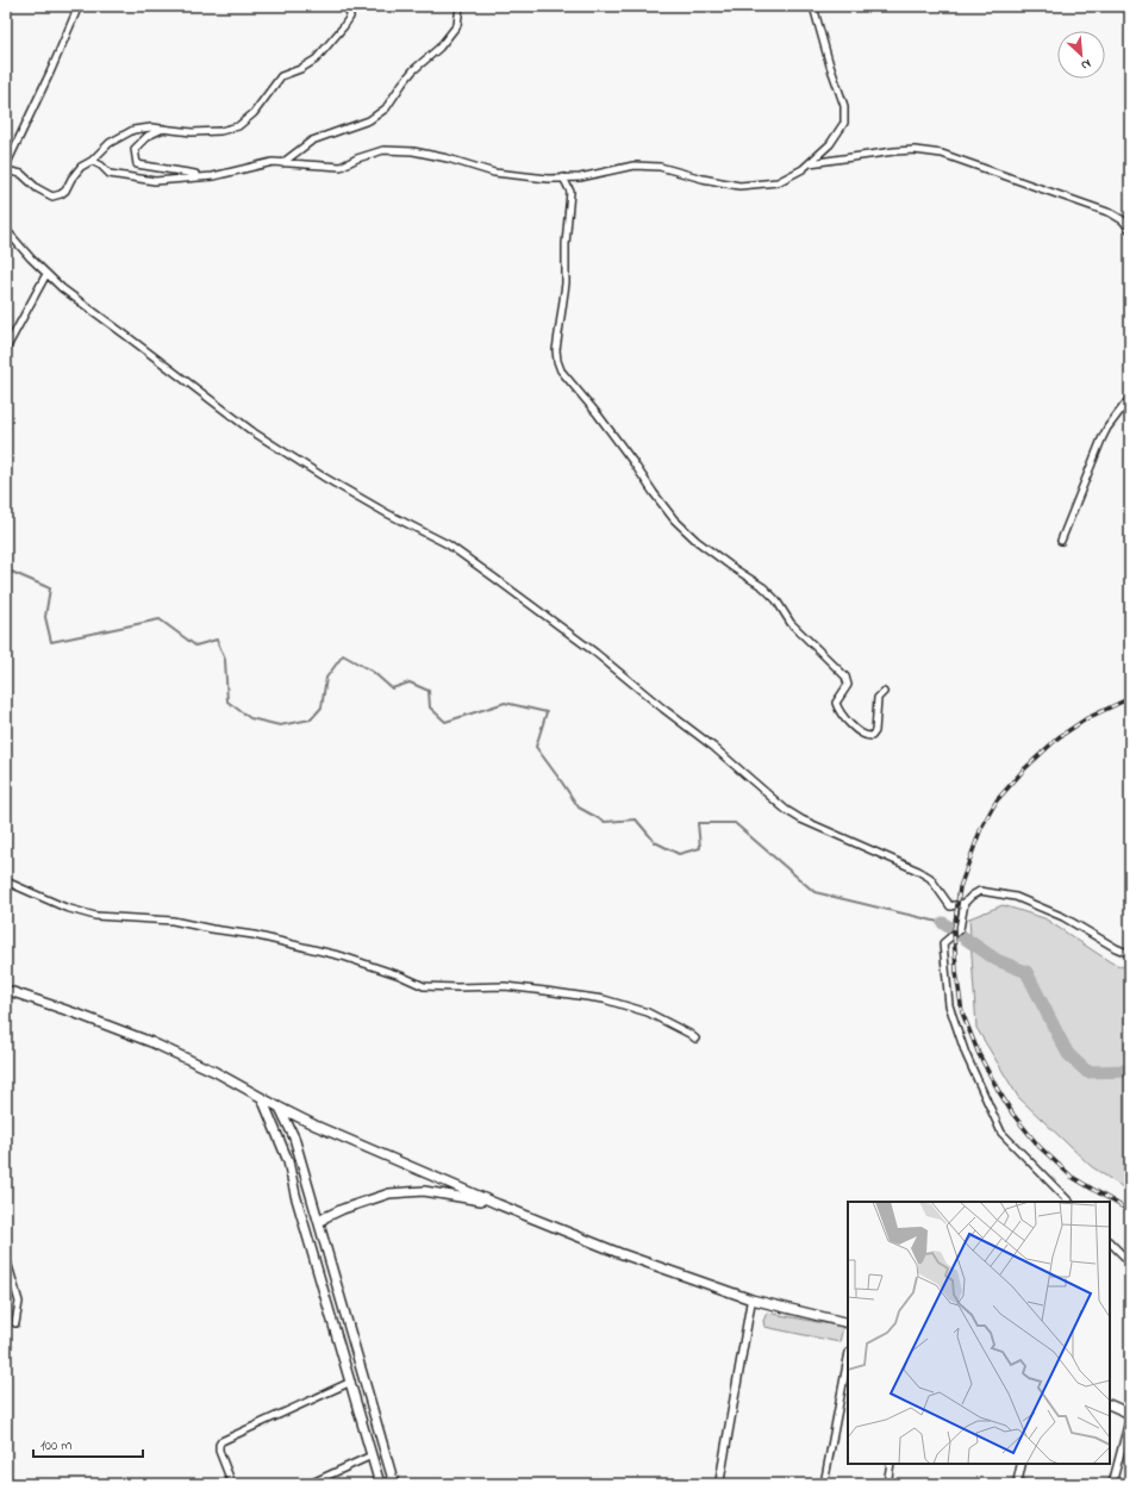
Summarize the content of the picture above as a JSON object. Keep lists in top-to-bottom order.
{
  "scale_bar": "100 m",
  "north": "bottom right"
}
